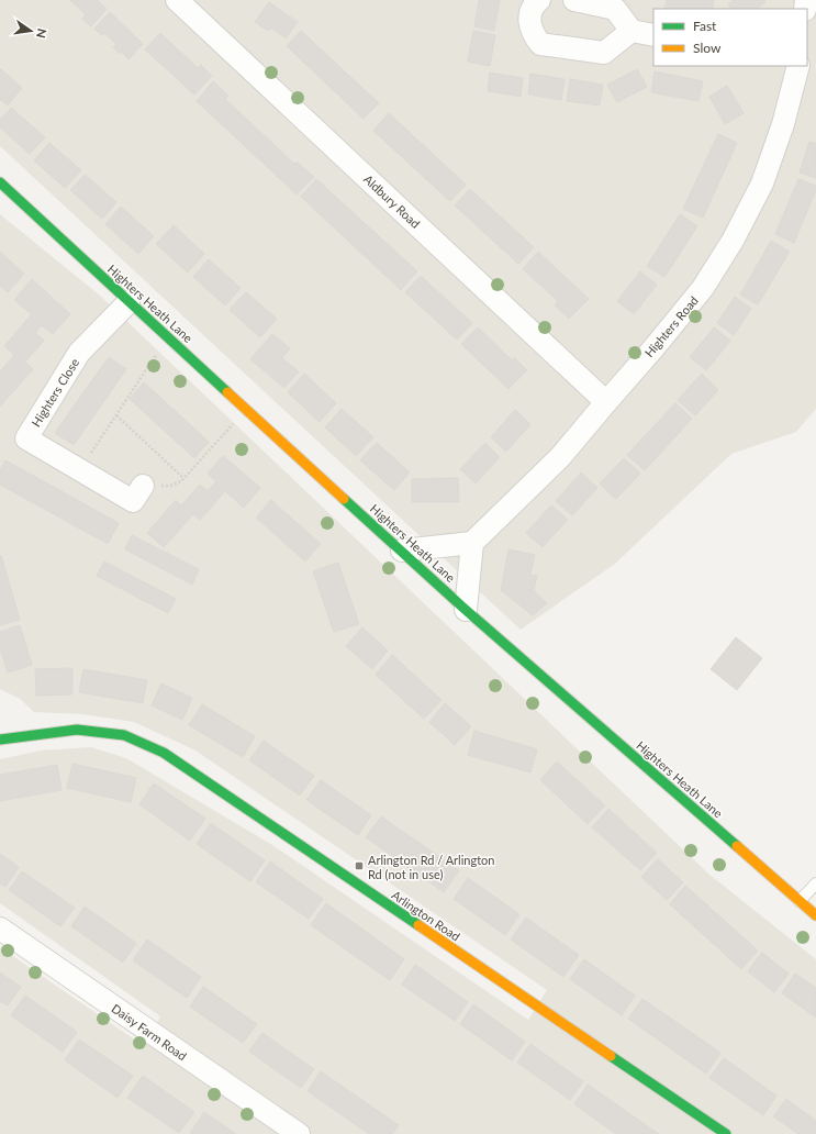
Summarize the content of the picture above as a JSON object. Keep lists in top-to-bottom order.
{
  "streets": {
    "street": [
      "Aldbury Road",
      "Highters Heath Lane",
      "Highters Road",
      "Highters Close",
      "Arlington Road",
      "Daisy Farm Road"
    ]
  },
  "crossings": [
    ["Aldbury Road", "Highters Road"],
    ["Highters Heath Lane", "Highters Close"]
  ],
  "places": {
    "transit": ["Arlington Rd / Arlington Rd (not in use)"]
  },
  "legend": ["Fast", "Slow"],
  "north": "right"
}
